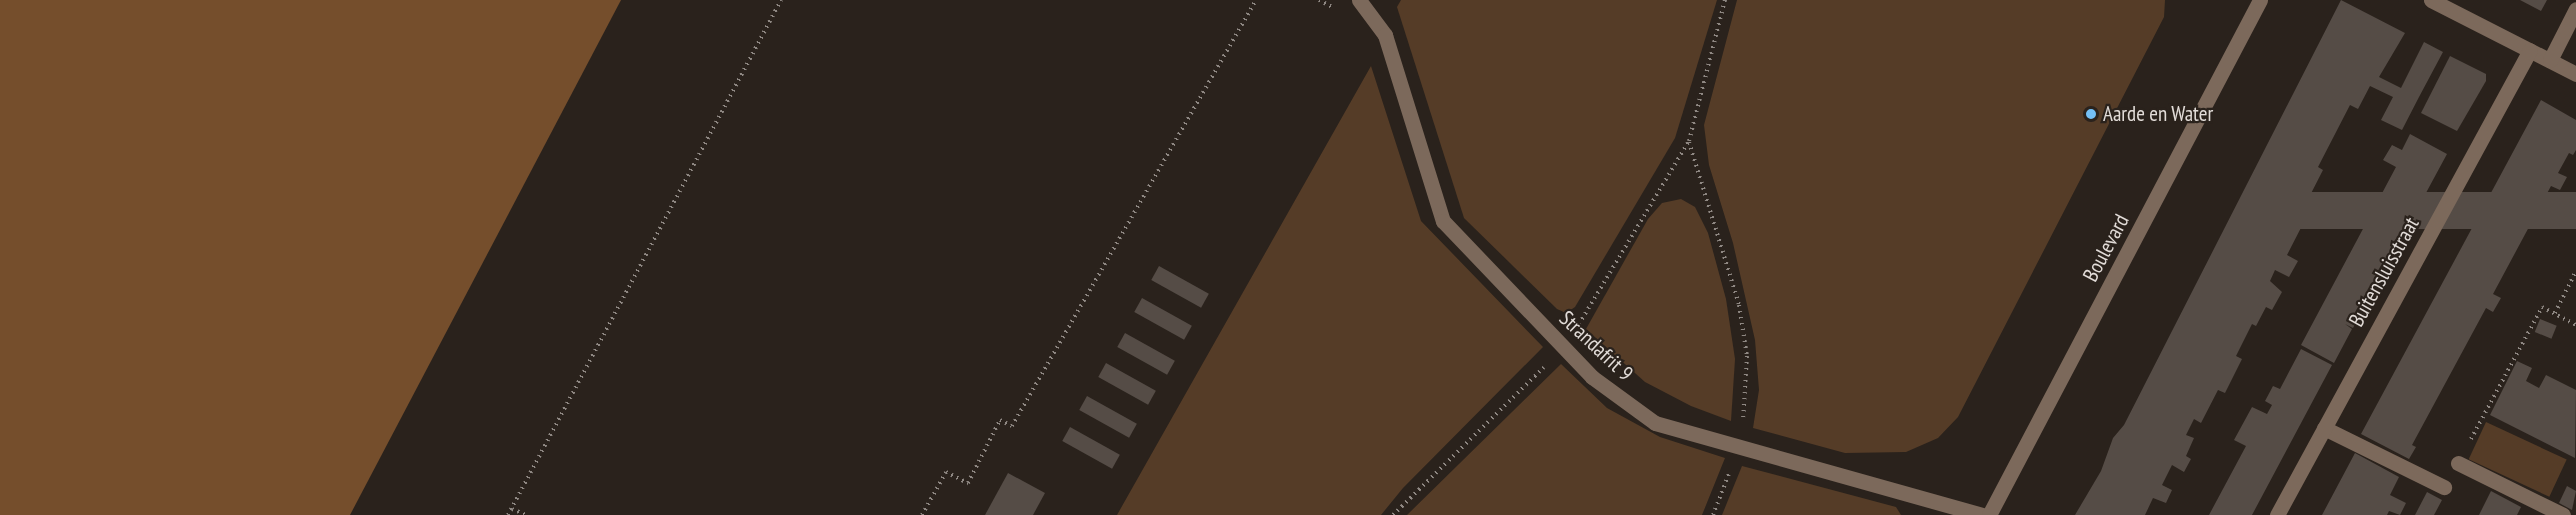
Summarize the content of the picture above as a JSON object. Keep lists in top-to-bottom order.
{
  "streets": {
    "street": ["Boulevard", "Buitensluisstraat", "Strandafrit 9"]
  },
  "places": ["Aarde en Water"]
}
